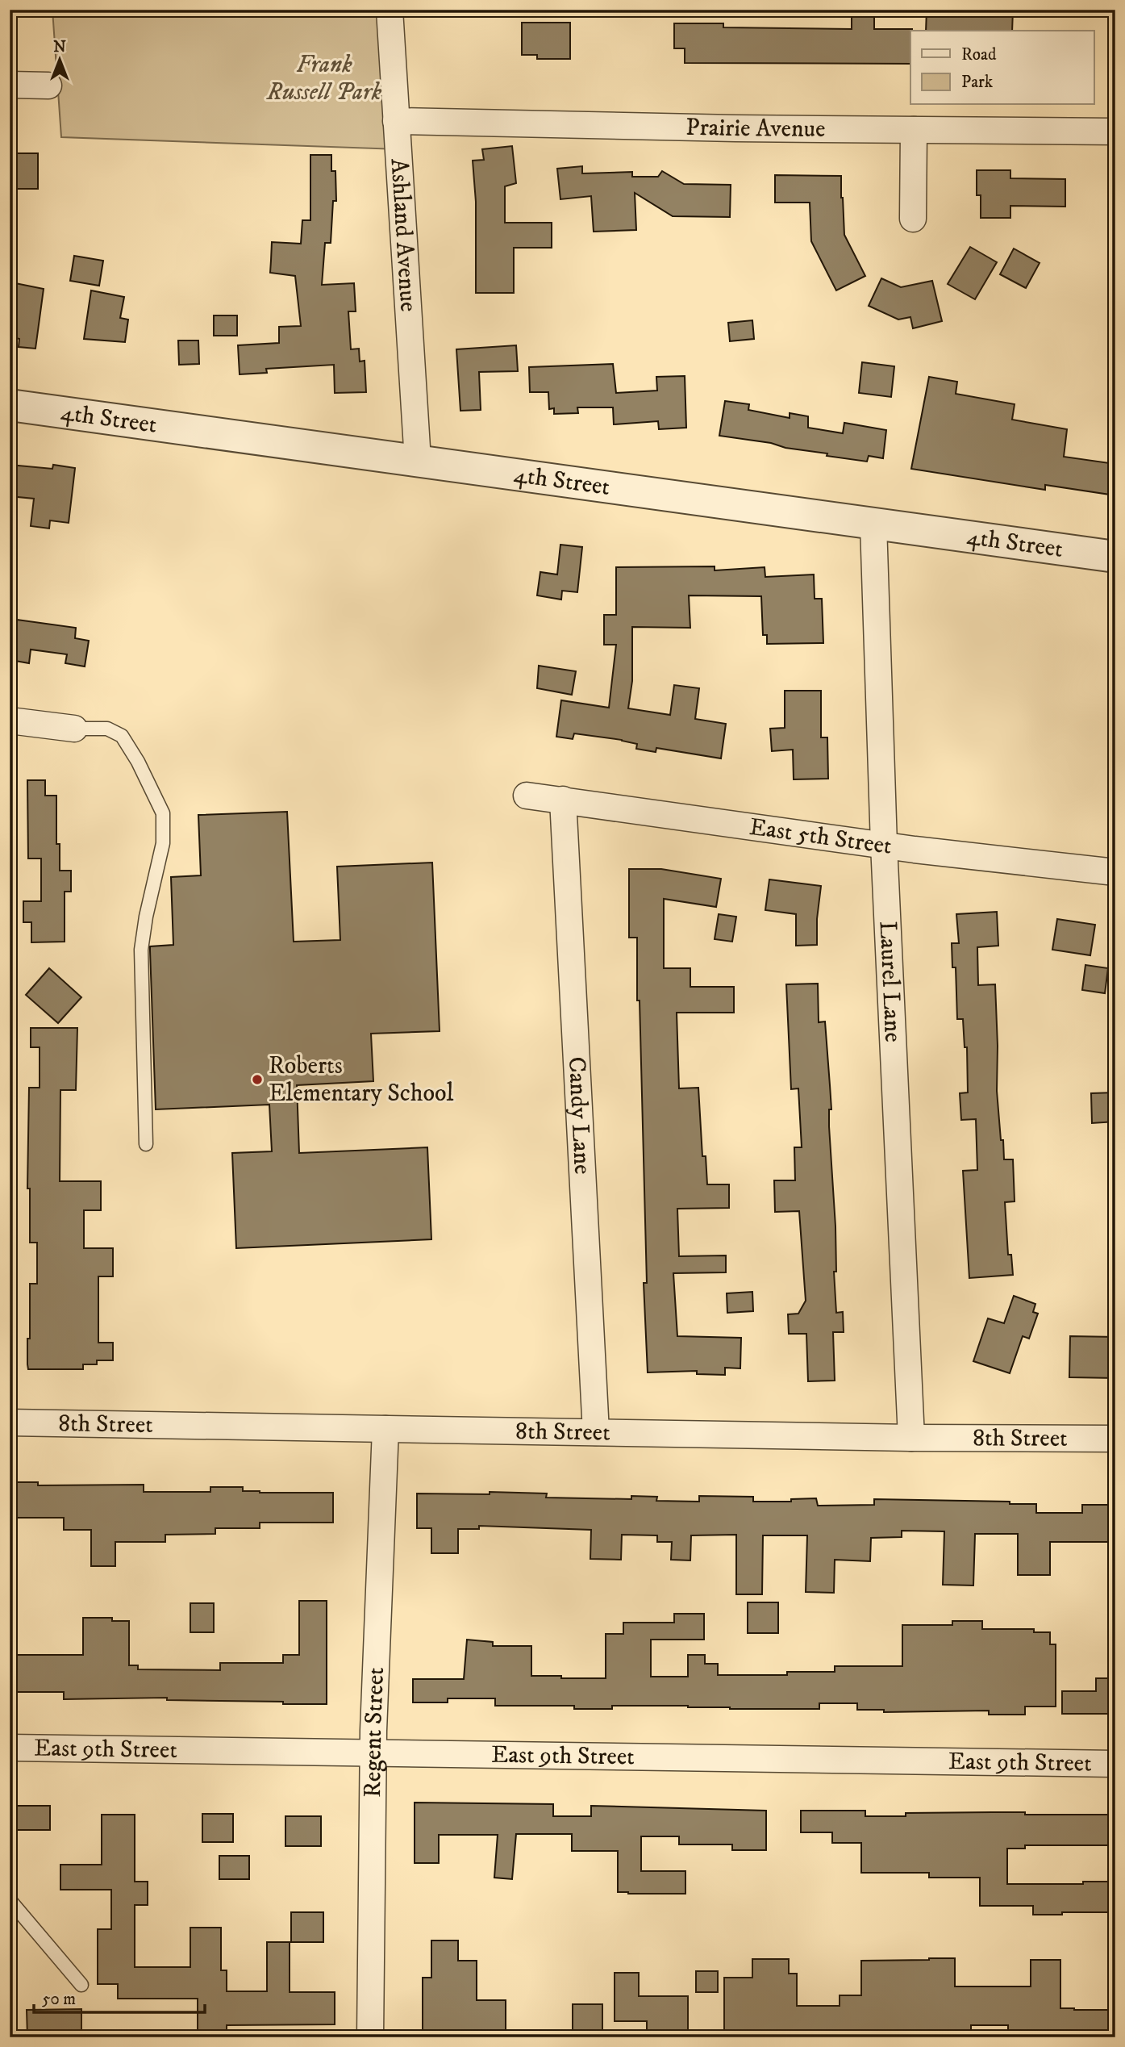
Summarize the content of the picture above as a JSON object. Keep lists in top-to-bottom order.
{
  "streets": {
    "street": [
      "Prairie Avenue",
      "Ashland Avenue",
      "4th Street",
      "East 5th Street",
      "Laurel Lane",
      "Candy Lane",
      "8th Street",
      "Regent Street",
      "East 9th Street"
    ]
  },
  "crossings": [
    ["Prairie Avenue", "Ashland Avenue"],
    ["Ashland Avenue", "4th Street"],
    ["4th Street", "Laurel Lane"],
    ["East 5th Street", "Laurel Lane"],
    ["East 5th Street", "Candy Lane"],
    ["Laurel Lane", "8th Street"],
    ["Candy Lane", "8th Street"],
    ["8th Street", "Regent Street"],
    ["Regent Street", "East 9th Street"]
  ],
  "parks": ["Frank Russell Park"],
  "places": ["Roberts Elementary School"],
  "legend": ["Road", "Park"],
  "scale_bar": "50 m",
  "north": "top"
}
